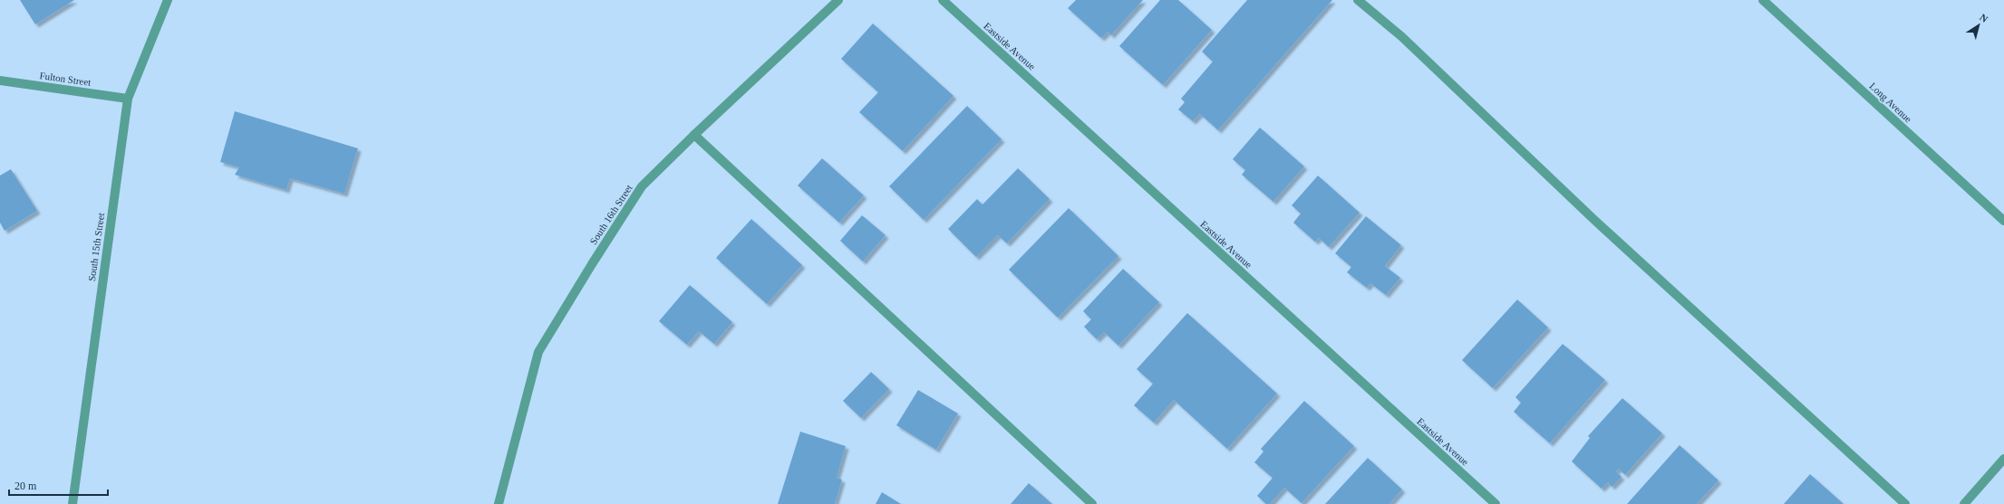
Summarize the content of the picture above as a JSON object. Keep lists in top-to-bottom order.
{
  "streets": {
    "street": [
      "Eastside Avenue",
      "Fulton Street",
      "Long Avenue",
      "South 16th Street",
      "South 15th Street"
    ]
  },
  "crossings": [
    ["Fulton Street", "South 15th Street"]
  ],
  "scale_bar": "20 m",
  "north": "top right"
}
